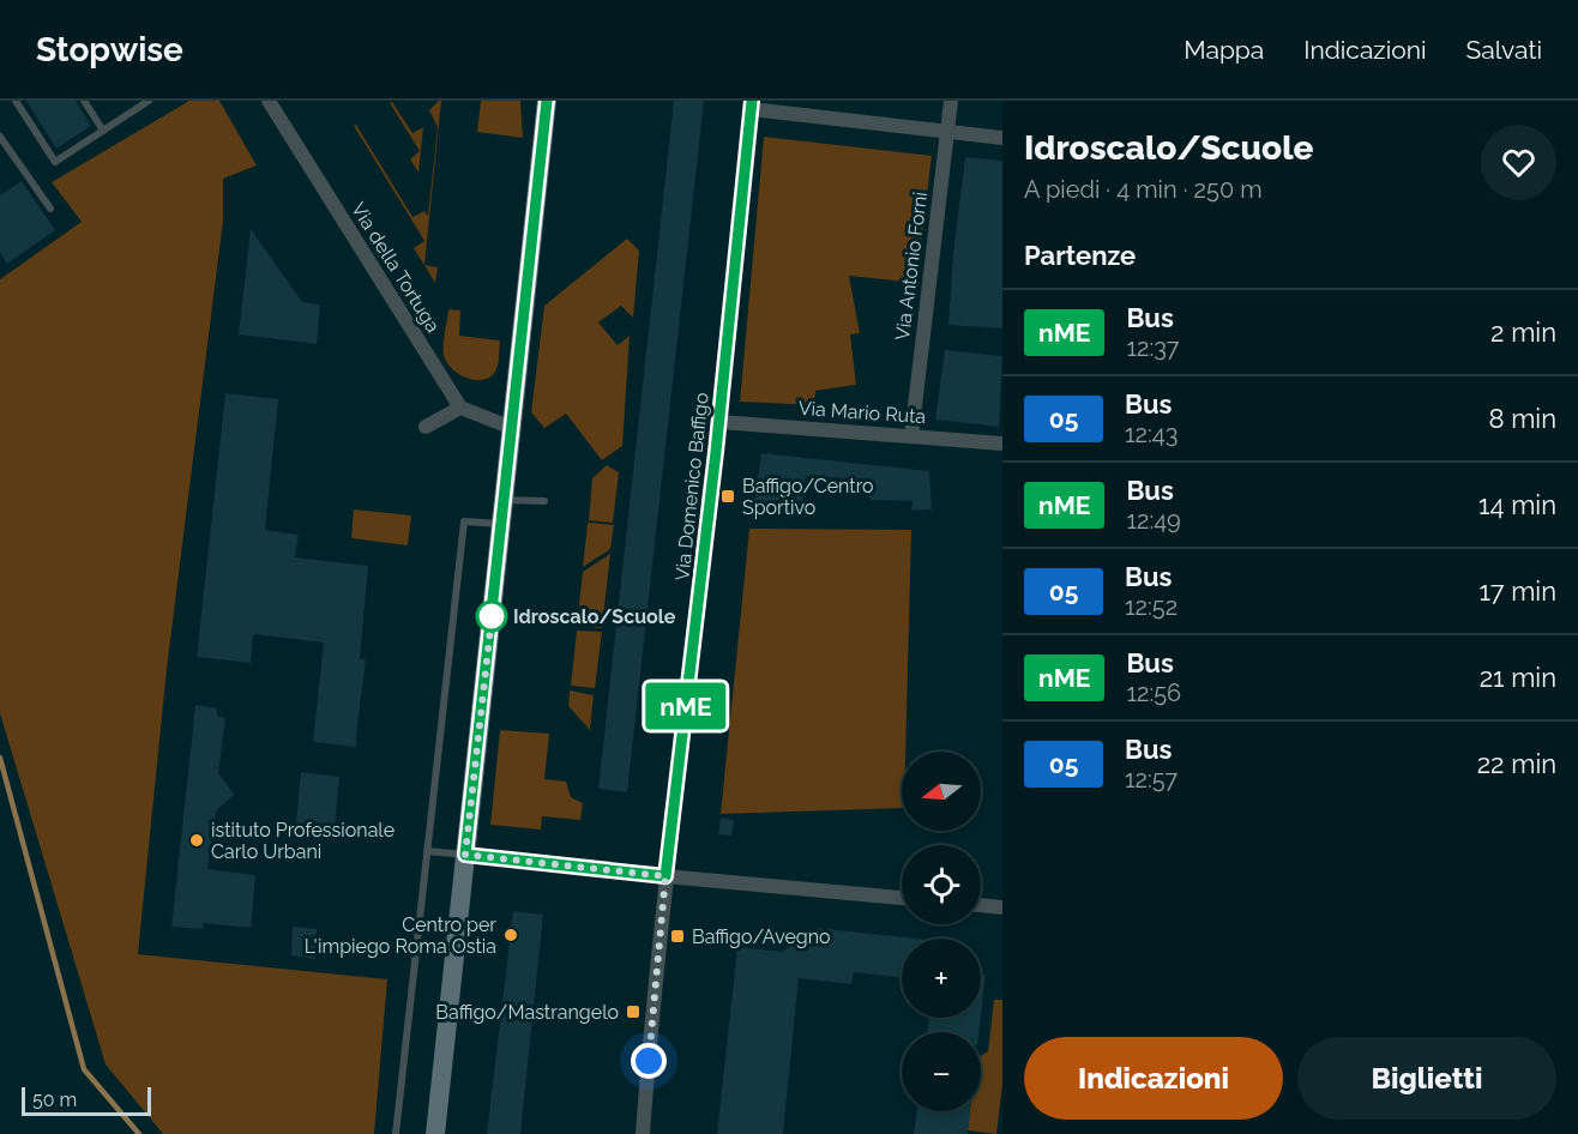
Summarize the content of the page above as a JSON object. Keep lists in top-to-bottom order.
{
  "streets": {
    "street": [
      "Via Antonio Forni",
      "Via della Tortuga",
      "Via Mario Ruta",
      "Via Domenico Baffigo"
    ]
  },
  "crossings": [
    ["Via Antonio Forni", "Via Mario Ruta"],
    ["Via Mario Ruta", "Via Domenico Baffigo"]
  ],
  "places": {
    "transit": ["Baffigo/Centro Sportivo", "Baffigo/Avegno", "Baffigo/Mastrangelo"],
    "other": ["Idroscalo/Scuole", "istituto Professionale Carlo Urbani", "Centro per L'impiego Roma Ostia"]
  },
  "lines": ["bus line nME"],
  "scale_bar": "50 m",
  "north": "left",
  "page": {
    "header": "Stopwise",
    "nav": ["Mappa", "Indicazioni", "Salvati"],
    "on_map": "nME",
    "heading": [
      ["Idroscalo/Scuole", "A piedi · 4 min · 250 m"],
      "Partenze"
    ],
    "list": [
      {
        "mark": "nME",
        "name": "Bus",
        "note": "12:37",
        "value": "2 min"
      },
      {
        "mark": "05",
        "name": "Bus",
        "note": "12:43",
        "value": "8 min"
      },
      {
        "mark": "nME",
        "name": "Bus",
        "note": "12:49",
        "value": "14 min"
      },
      {
        "mark": "05",
        "name": "Bus",
        "note": "12:52",
        "value": "17 min"
      },
      {
        "mark": "nME",
        "name": "Bus",
        "note": "12:56",
        "value": "21 min"
      },
      {
        "mark": "05",
        "name": "Bus",
        "note": "12:57",
        "value": "22 min"
      }
    ],
    "map_buttons": ["+", "−"],
    "buttons": ["Indicazioni", "Biglietti"],
    "scale": "50 m"
  }
}
